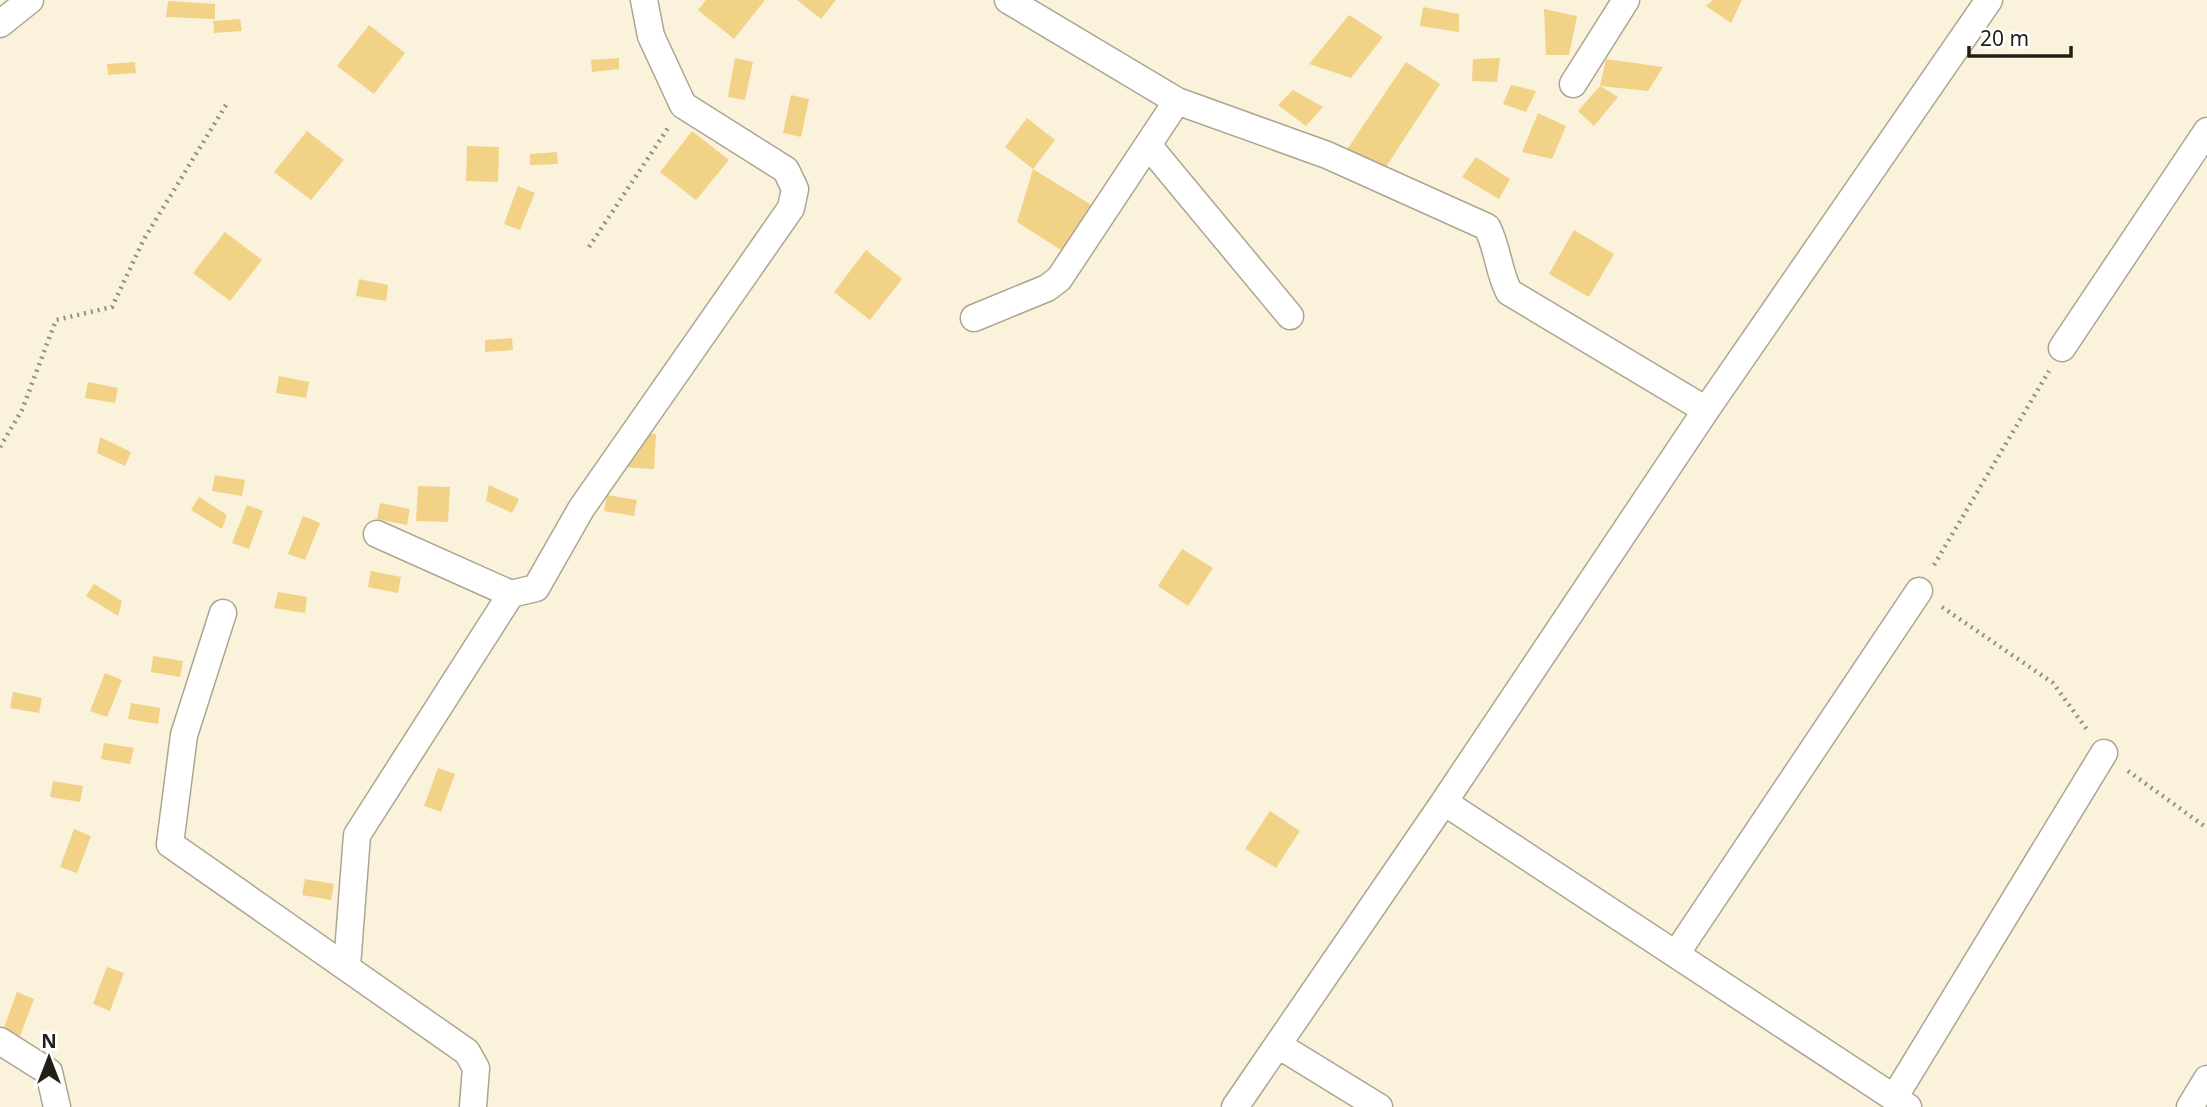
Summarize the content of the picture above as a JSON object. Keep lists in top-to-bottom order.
{
  "scale_bar": "20 m",
  "north": "top"
}
